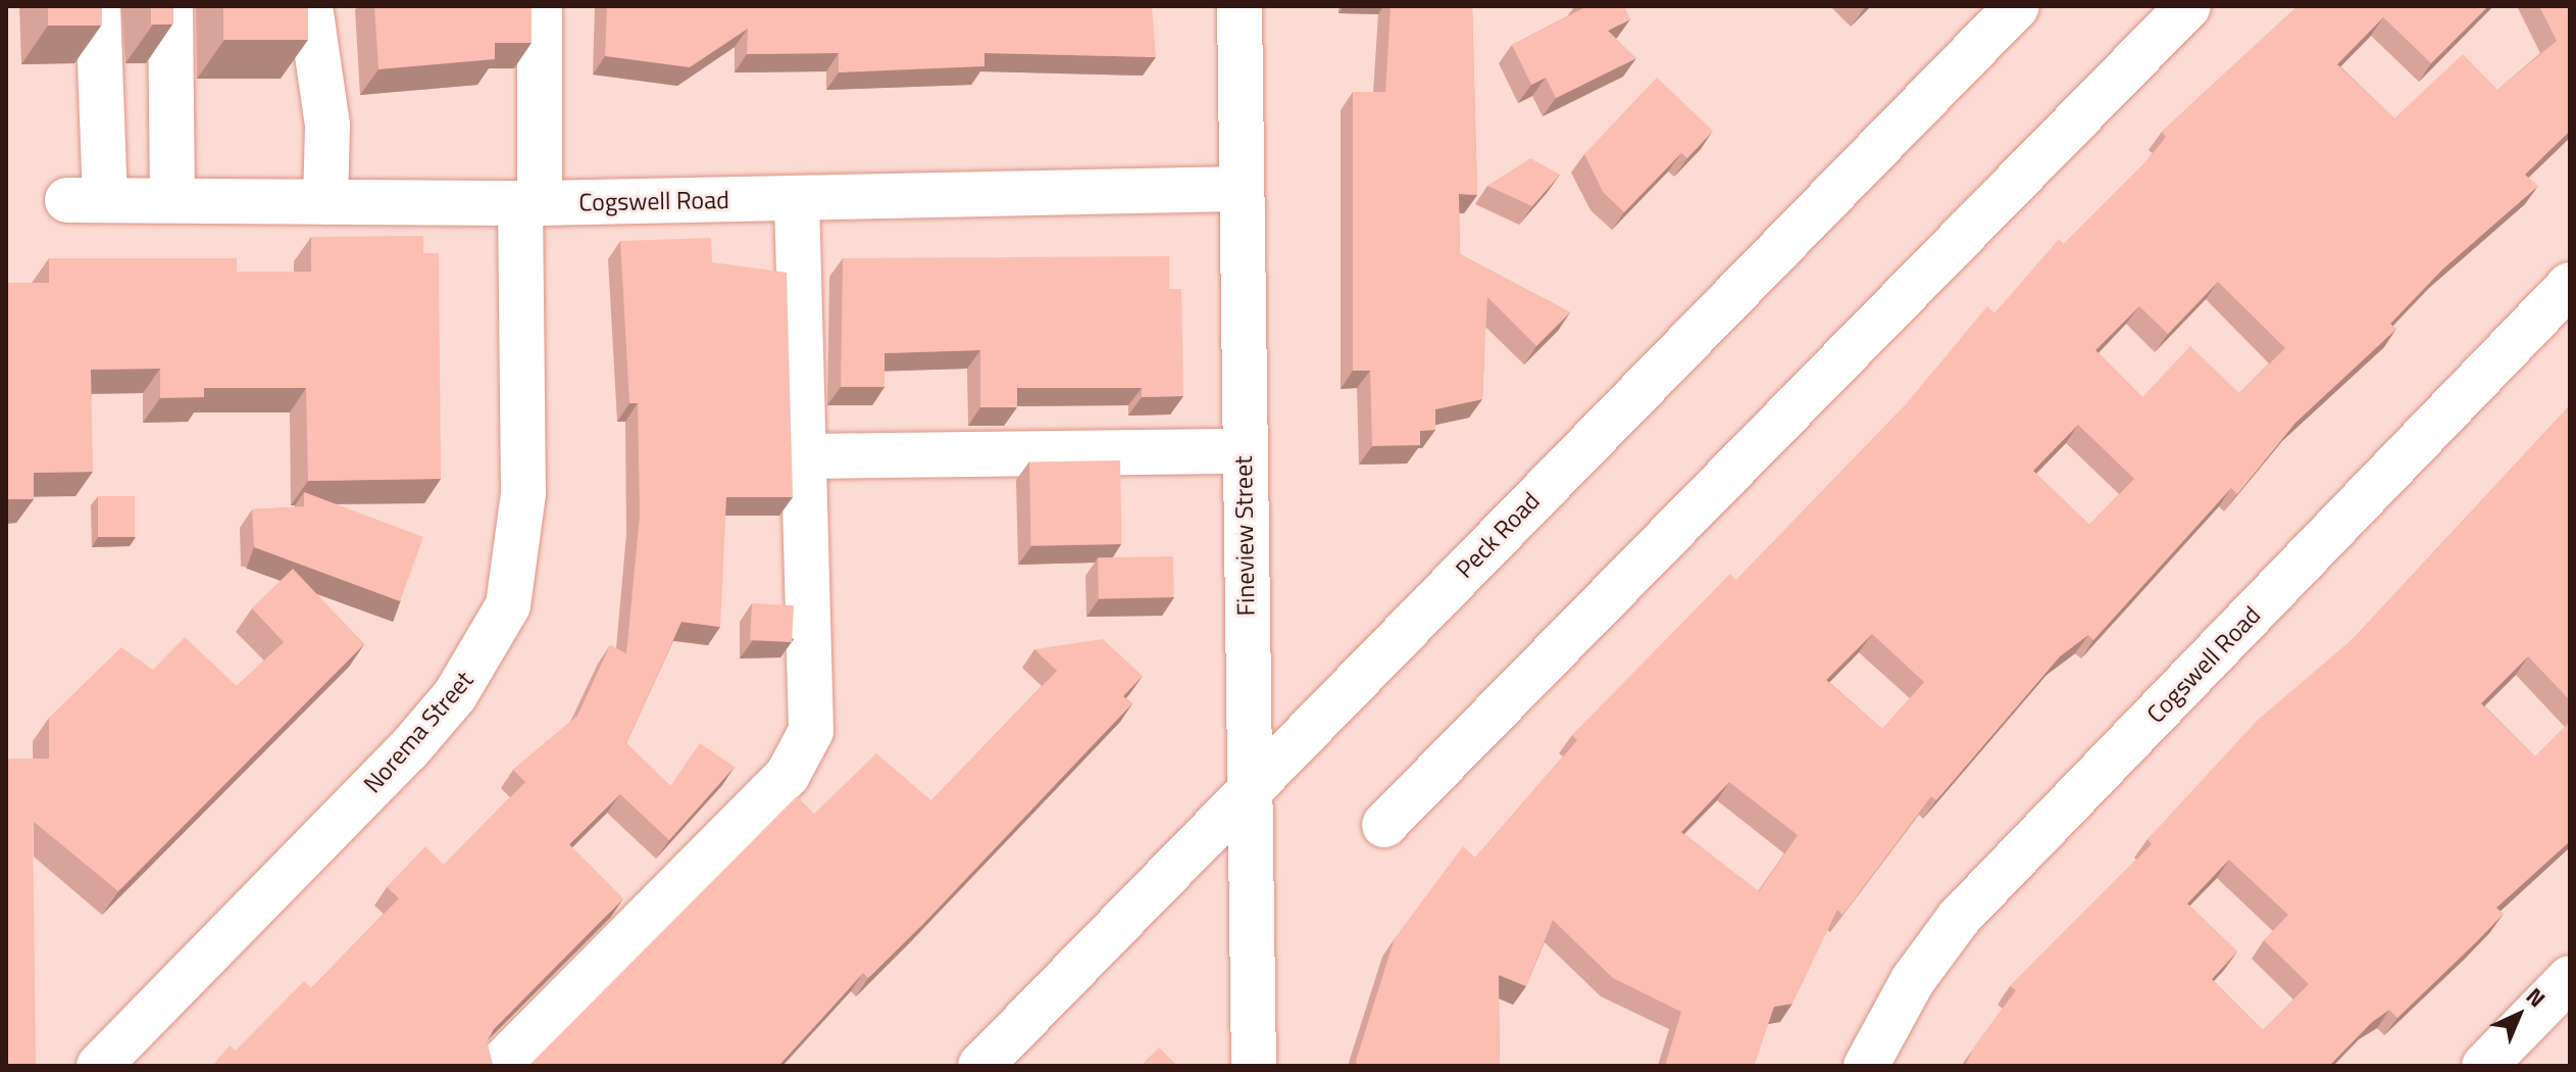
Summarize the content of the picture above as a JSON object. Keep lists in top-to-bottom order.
{
  "streets": {
    "street": [
      "Cogswell Road",
      "Peck Road",
      "Fineview Street",
      "Norema Street"
    ]
  },
  "crossings": [
    ["Cogswell Road", "Fineview Street"],
    ["Cogswell Road", "Norema Street"],
    ["Peck Road", "Fineview Street"]
  ],
  "north": "top right"
}
